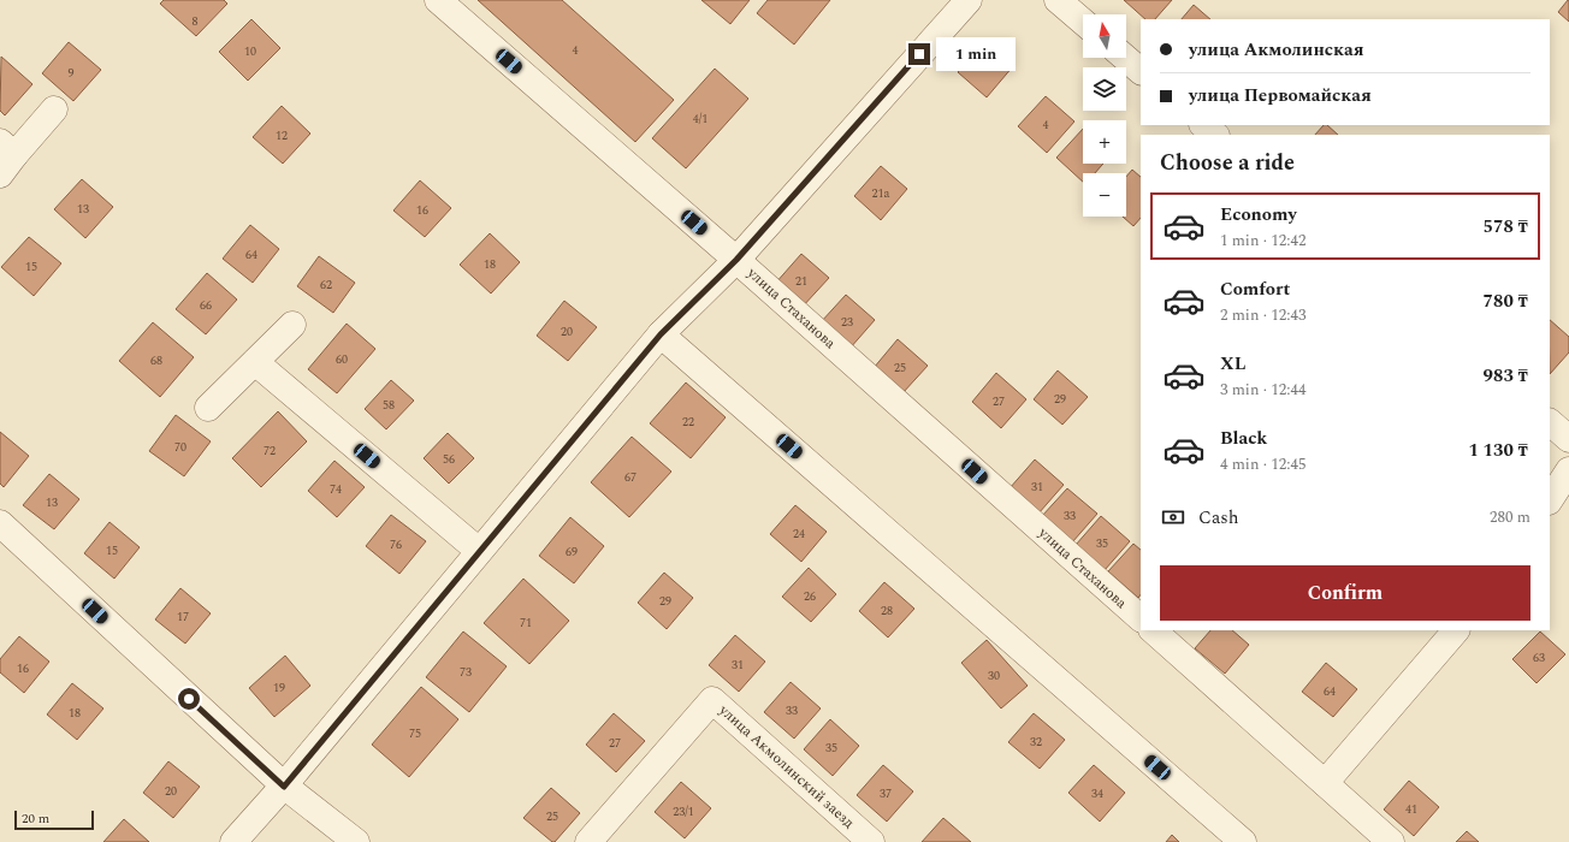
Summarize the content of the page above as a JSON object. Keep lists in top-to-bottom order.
{
  "streets": {
    "street": ["улица Стаханова", "улица Акмолинский заезд"]
  },
  "house_numbers": [
    "8",
    "4",
    "10",
    "9",
    "4/1",
    "4",
    "12",
    "21а",
    "13",
    "16",
    "64",
    "18",
    "15",
    "21",
    "62",
    "66",
    "23",
    "20",
    "60",
    "68",
    "25",
    "29",
    "27",
    "58",
    "22",
    "70",
    "72",
    "56",
    "67",
    "31",
    "74",
    "13",
    "33",
    "24",
    "35",
    "76",
    "15",
    "69",
    "26",
    "29",
    "28",
    "17",
    "71",
    "63",
    "31",
    "16",
    "73",
    "30",
    "19",
    "64",
    "33",
    "18",
    "75",
    "32",
    "27",
    "35",
    "20",
    "37",
    "34",
    "41",
    "23/1",
    "25"
  ],
  "scale_bar": "20 m",
  "north": "top",
  "page": {
    "map_buttons": ["+", "−"],
    "banner": ["улица Акмолинская", "улица Первомайская"],
    "bubble": "1 min",
    "heading": "Choose a ride",
    "list": [
      {
        "name": "Economy",
        "note": "1 min · 12:42",
        "value": "578 ₸"
      },
      {
        "name": "Comfort",
        "note": "2 min · 12:43",
        "value": "780 ₸"
      },
      {
        "name": "XL",
        "note": "3 min · 12:44",
        "value": "983 ₸"
      },
      {
        "name": "Black",
        "note": "4 min · 12:45",
        "value": "1 130 ₸"
      }
    ],
    "pay": ["Cash", "280 m"],
    "buttons": "Confirm",
    "scale": "20 m"
  }
}
